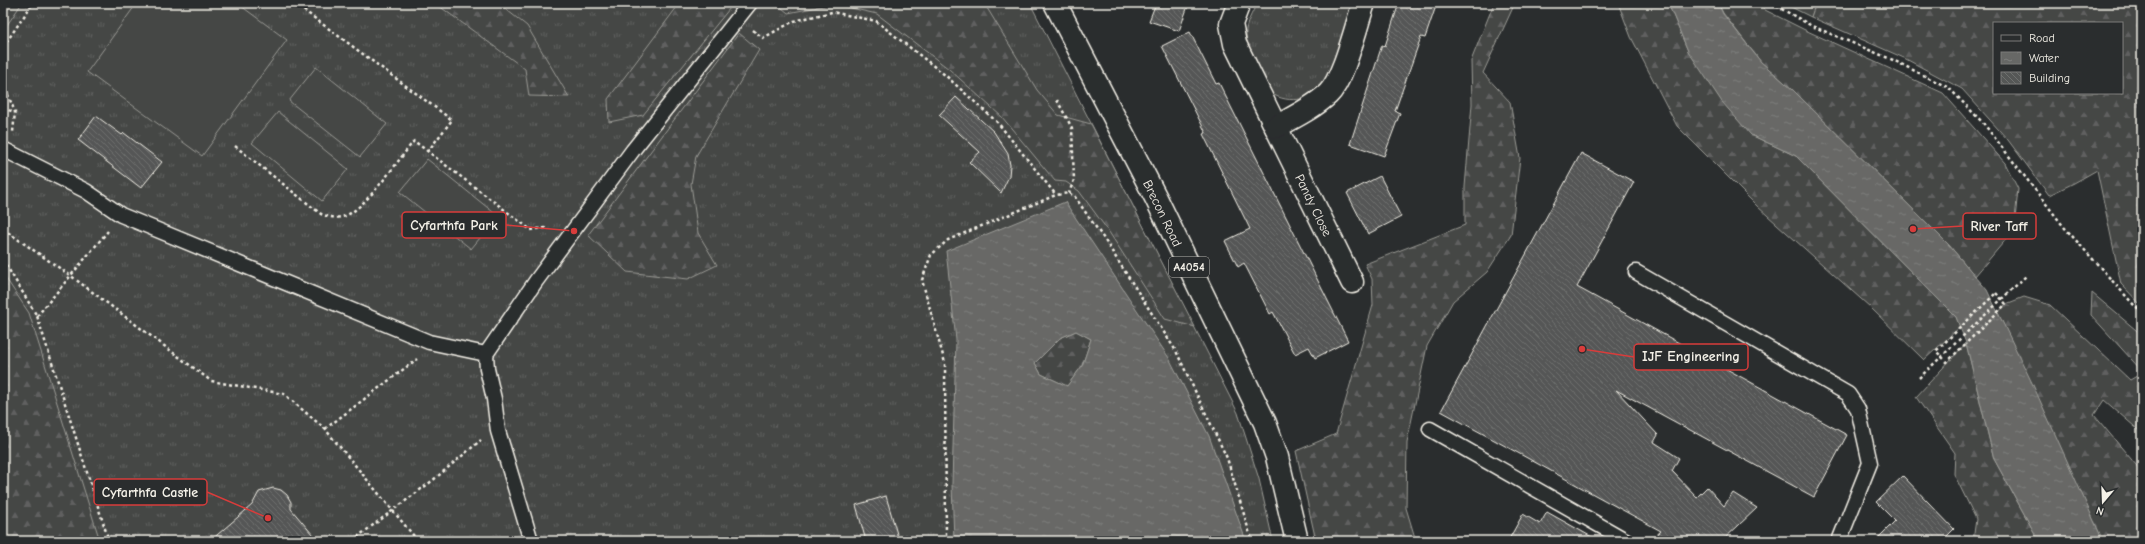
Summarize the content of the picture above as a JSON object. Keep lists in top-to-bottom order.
{
  "streets": {
    "main road": ["Pandy Close", "Brecon Road", "A4054"]
  },
  "places": [
    "River Taff",
    "Cyfarthfa Park",
    "IJF Engineering",
    "Cyfarthfa Castle"
  ],
  "legend": ["Road", "Water", "Building"],
  "north": "bottom"
}
